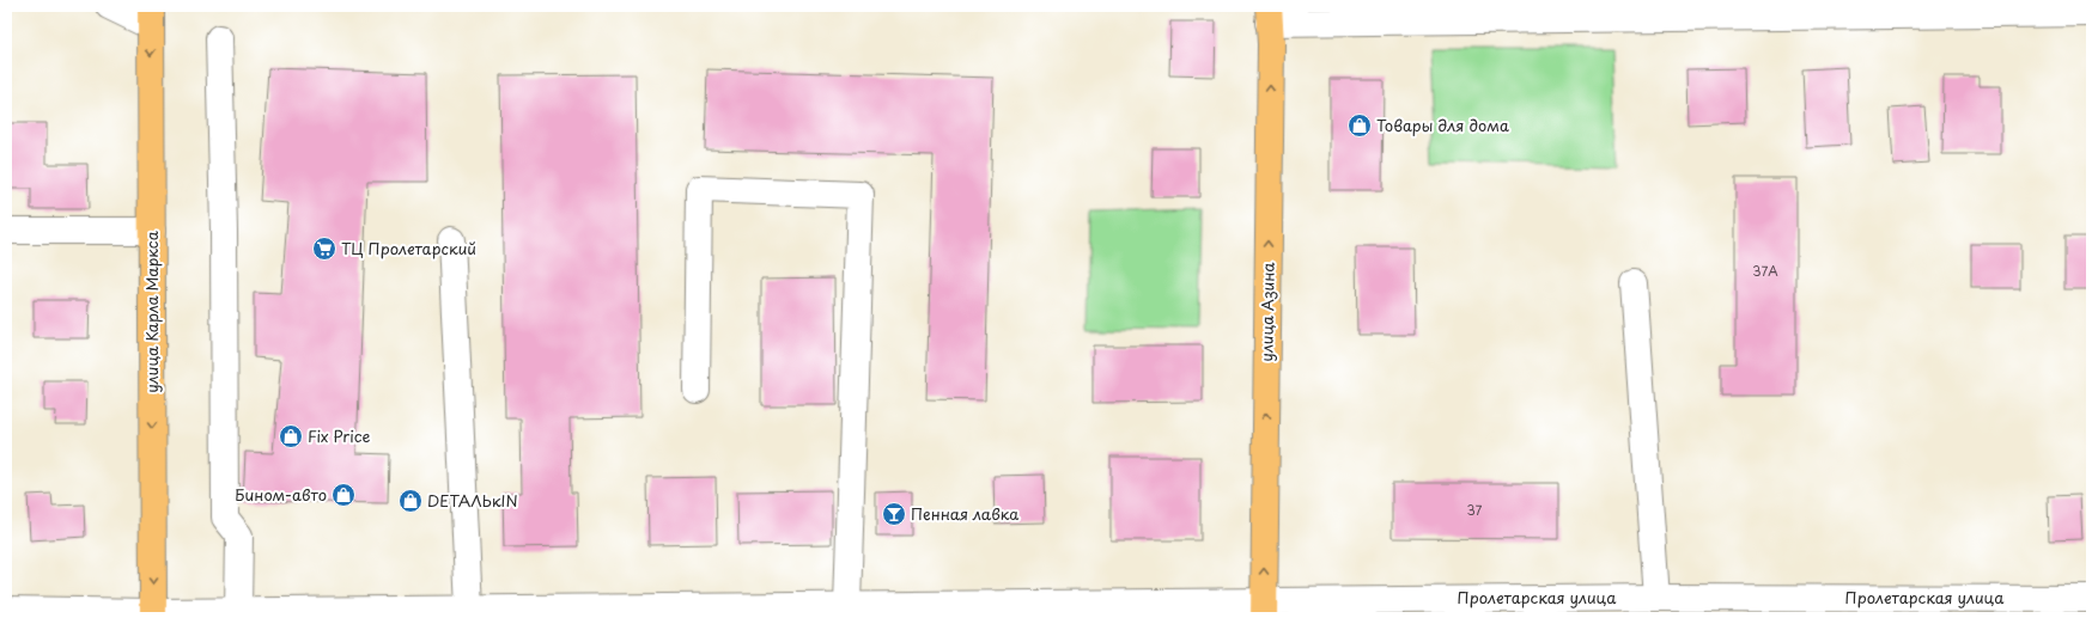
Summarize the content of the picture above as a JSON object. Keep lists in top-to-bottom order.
{
  "streets": {
    "main road": ["улица Карла Маркса", "улица Азина"],
    "street": ["Пролетарская улица"]
  },
  "crossings": [
    ["улица Карла Маркса", "Пролетарская улица"],
    ["улица Азина", "Пролетарская улица"]
  ],
  "one_way": ["улица Карла Маркса", "улица Азина"],
  "places": {
    "shop": [
      "Товары для дома",
      "Fix Price",
      "Бином-авто",
      "DЕТАЛЬкIN"
    ],
    "supermarket": ["ТЦ Пролетарский"],
    "bar": ["Пенная лавка"]
  },
  "house_numbers": ["37А", "37"]
}
